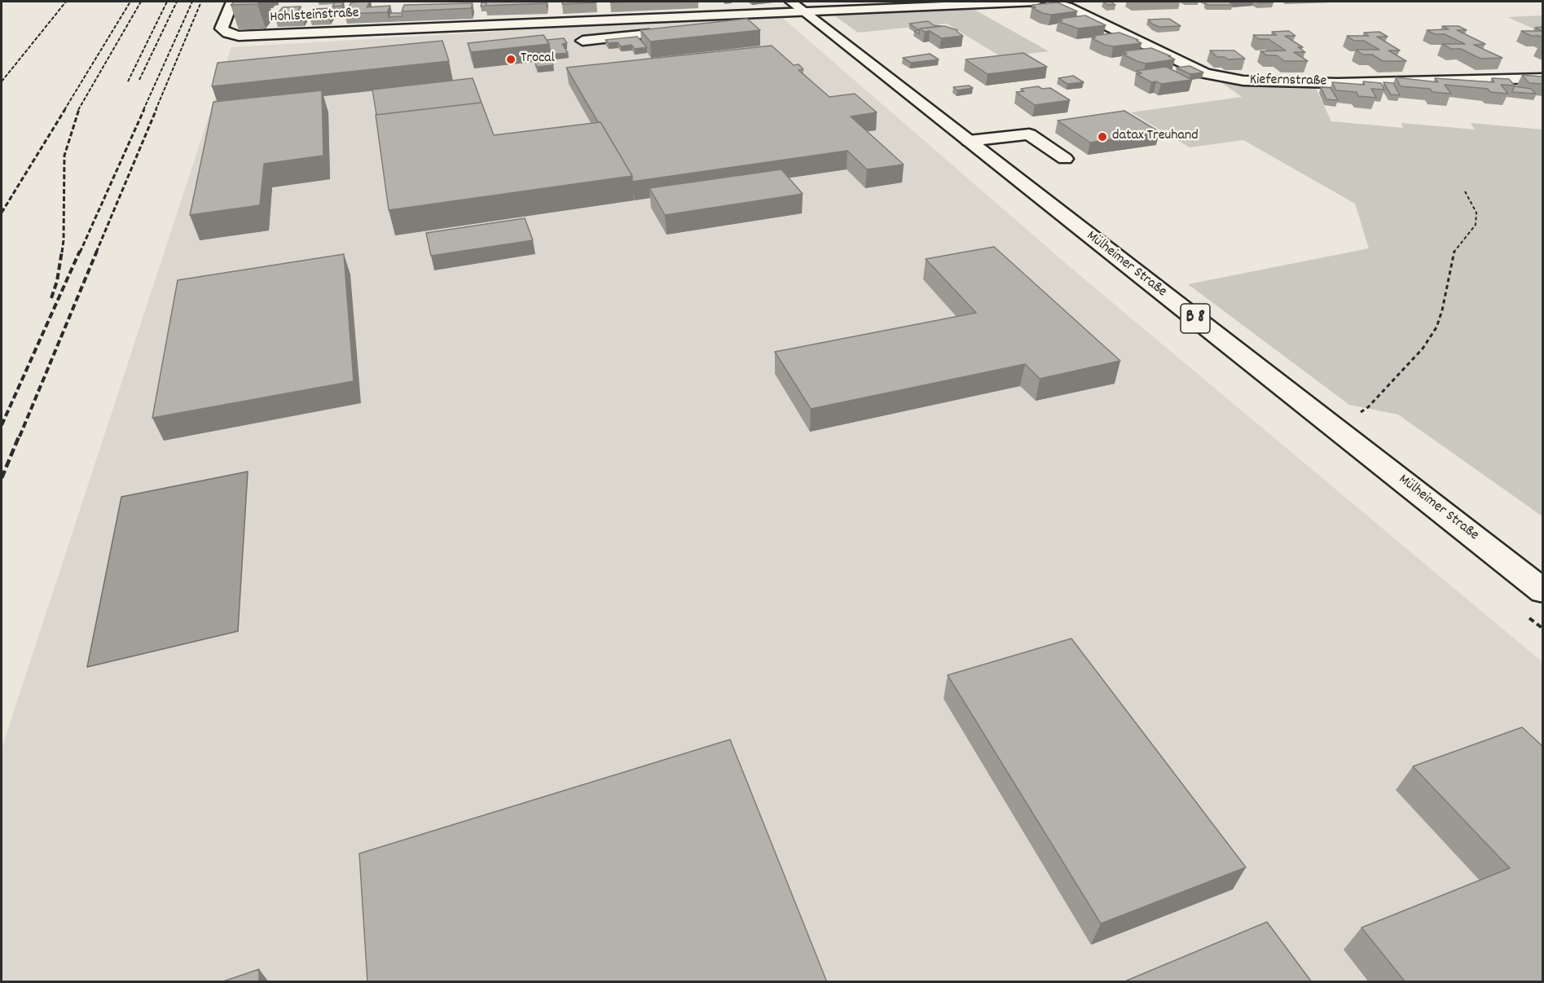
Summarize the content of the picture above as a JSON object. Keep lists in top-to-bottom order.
{
  "streets": {
    "street": [
      "Hohlsteinstraße",
      "Kiefernstraße",
      "Mülheimer Straße",
      "B 8"
    ]
  },
  "crossings": [
    ["Hohlsteinstraße", "Mülheimer Straße"],
    ["Hohlsteinstraße", "B 8"],
    ["Mülheimer Straße", "B 8"]
  ],
  "places": ["Trocal", "datax Treuhand"]
}
